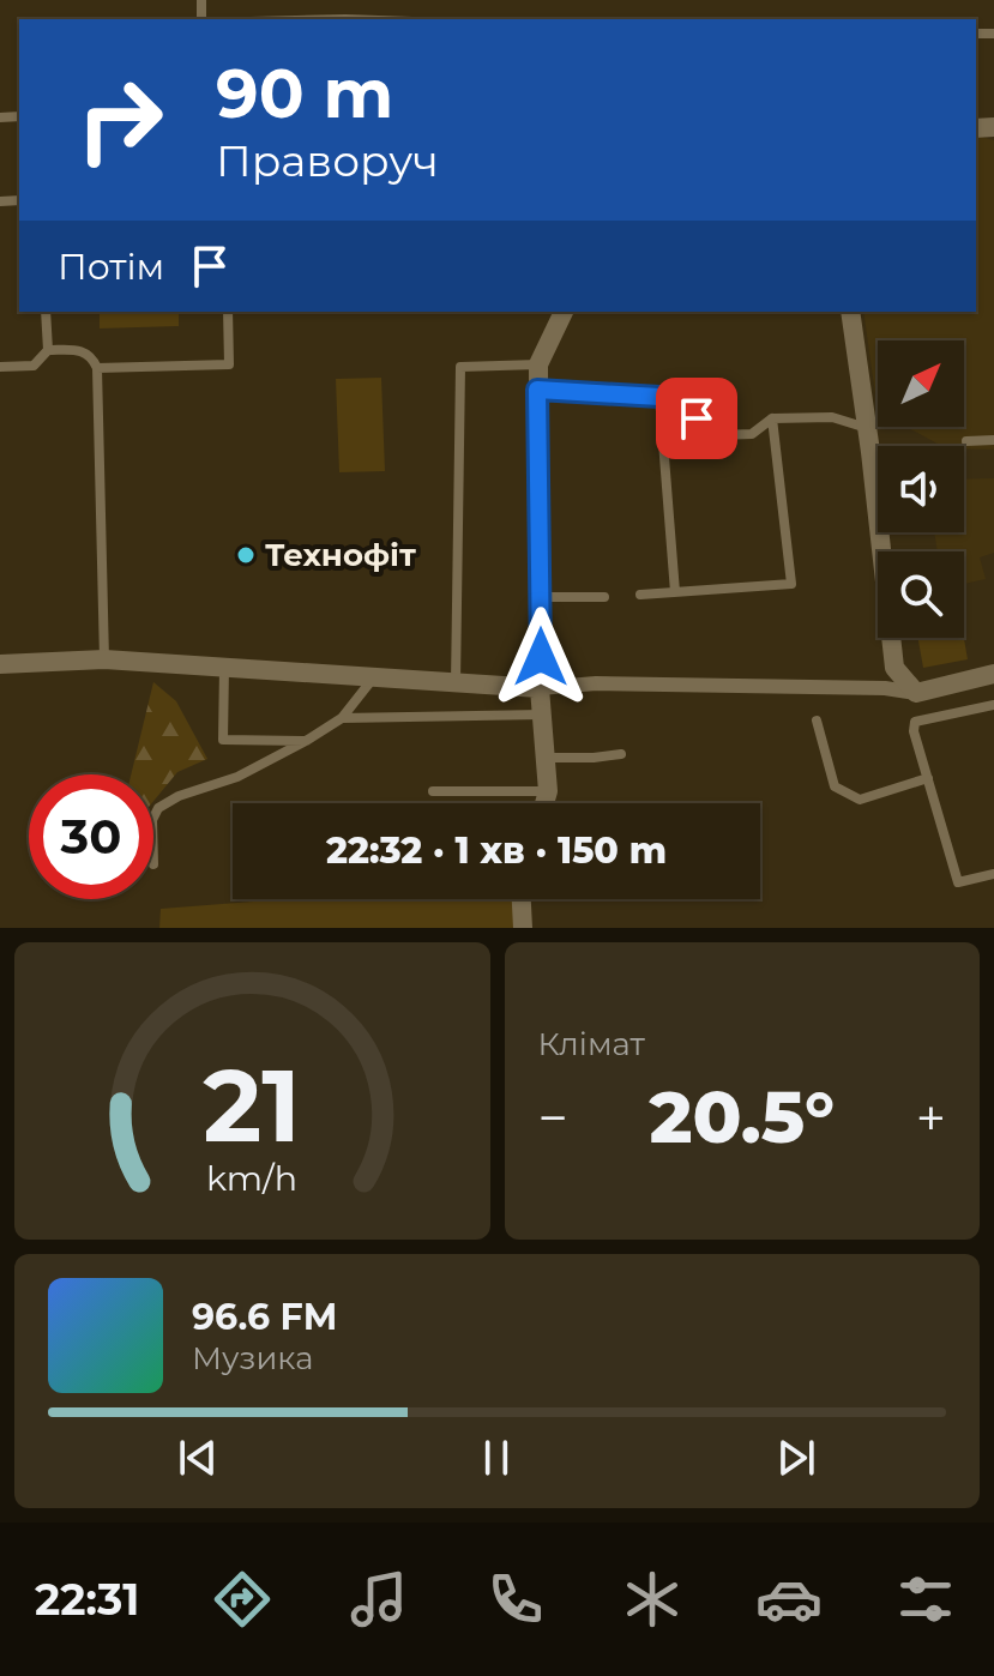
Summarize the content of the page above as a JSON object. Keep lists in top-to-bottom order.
{
  "places": ["Технофіт"],
  "north": "top right",
  "page": {
    "turn": ["90 m", "Праворуч"],
    "then": "Потім",
    "limit": "30",
    "trip": "22:32 · 1 хв · 150 m",
    "tile": "Клімат",
    "heat": ["−", "20.5°", "+"],
    "song": ["96.6 FM", "Музика"],
    "tabs": "22:31",
    "gauge": ["21", "km/h"]
  }
}
